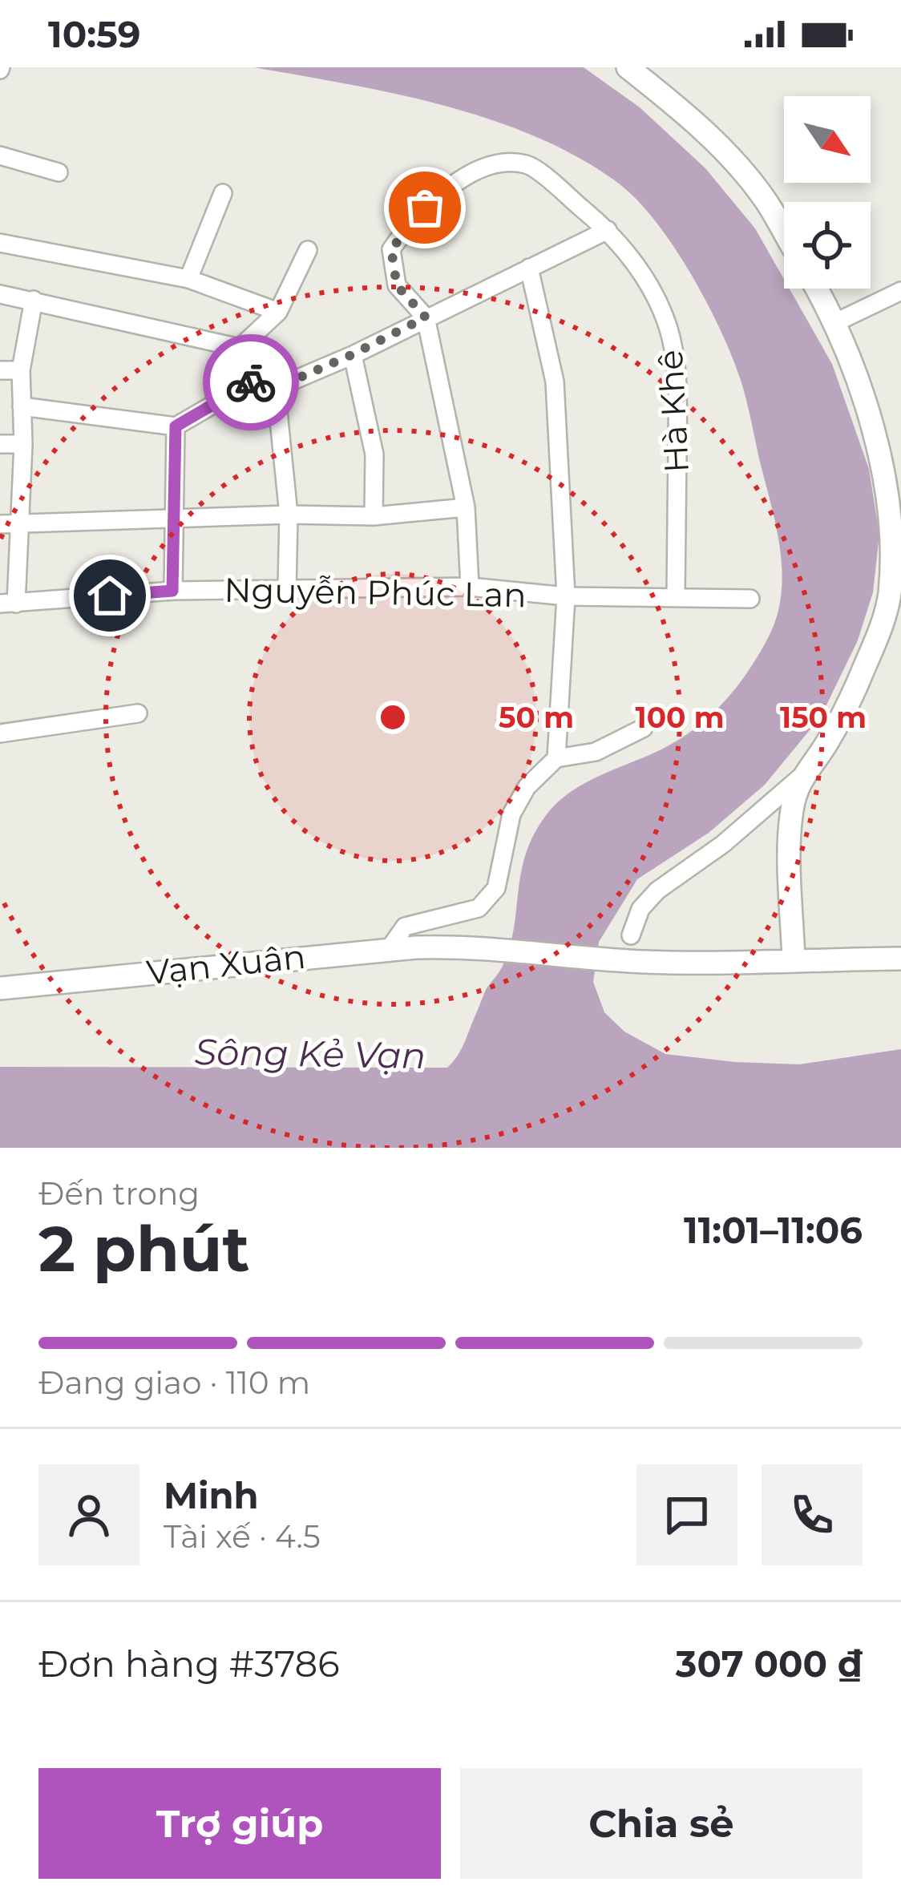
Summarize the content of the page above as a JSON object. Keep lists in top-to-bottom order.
{
  "streets": {
    "street": ["Hà Khê", "Nguyễn Phúc Lan", "Vạn Xuân"]
  },
  "crossings": [
    ["Hà Khê", "Nguyễn Phúc Lan"]
  ],
  "water": ["Sông Kẻ Vạn"],
  "north": "bottom right",
  "page": {
    "status": "10:59",
    "heading": ["2 phút", "Đến trong", "11:01–11:06"],
    "panel": [
      "Minh",
      "Tài xế · 4.5",
      "Đơn hàng #3786",
      "307 000 ₫"
    ],
    "bar": "Đang giao · 110 m",
    "buttons": ["Trợ giúp", "Chia sẻ"]
  },
  "rings": ["50 m", "100 m", "150 m"]
}
